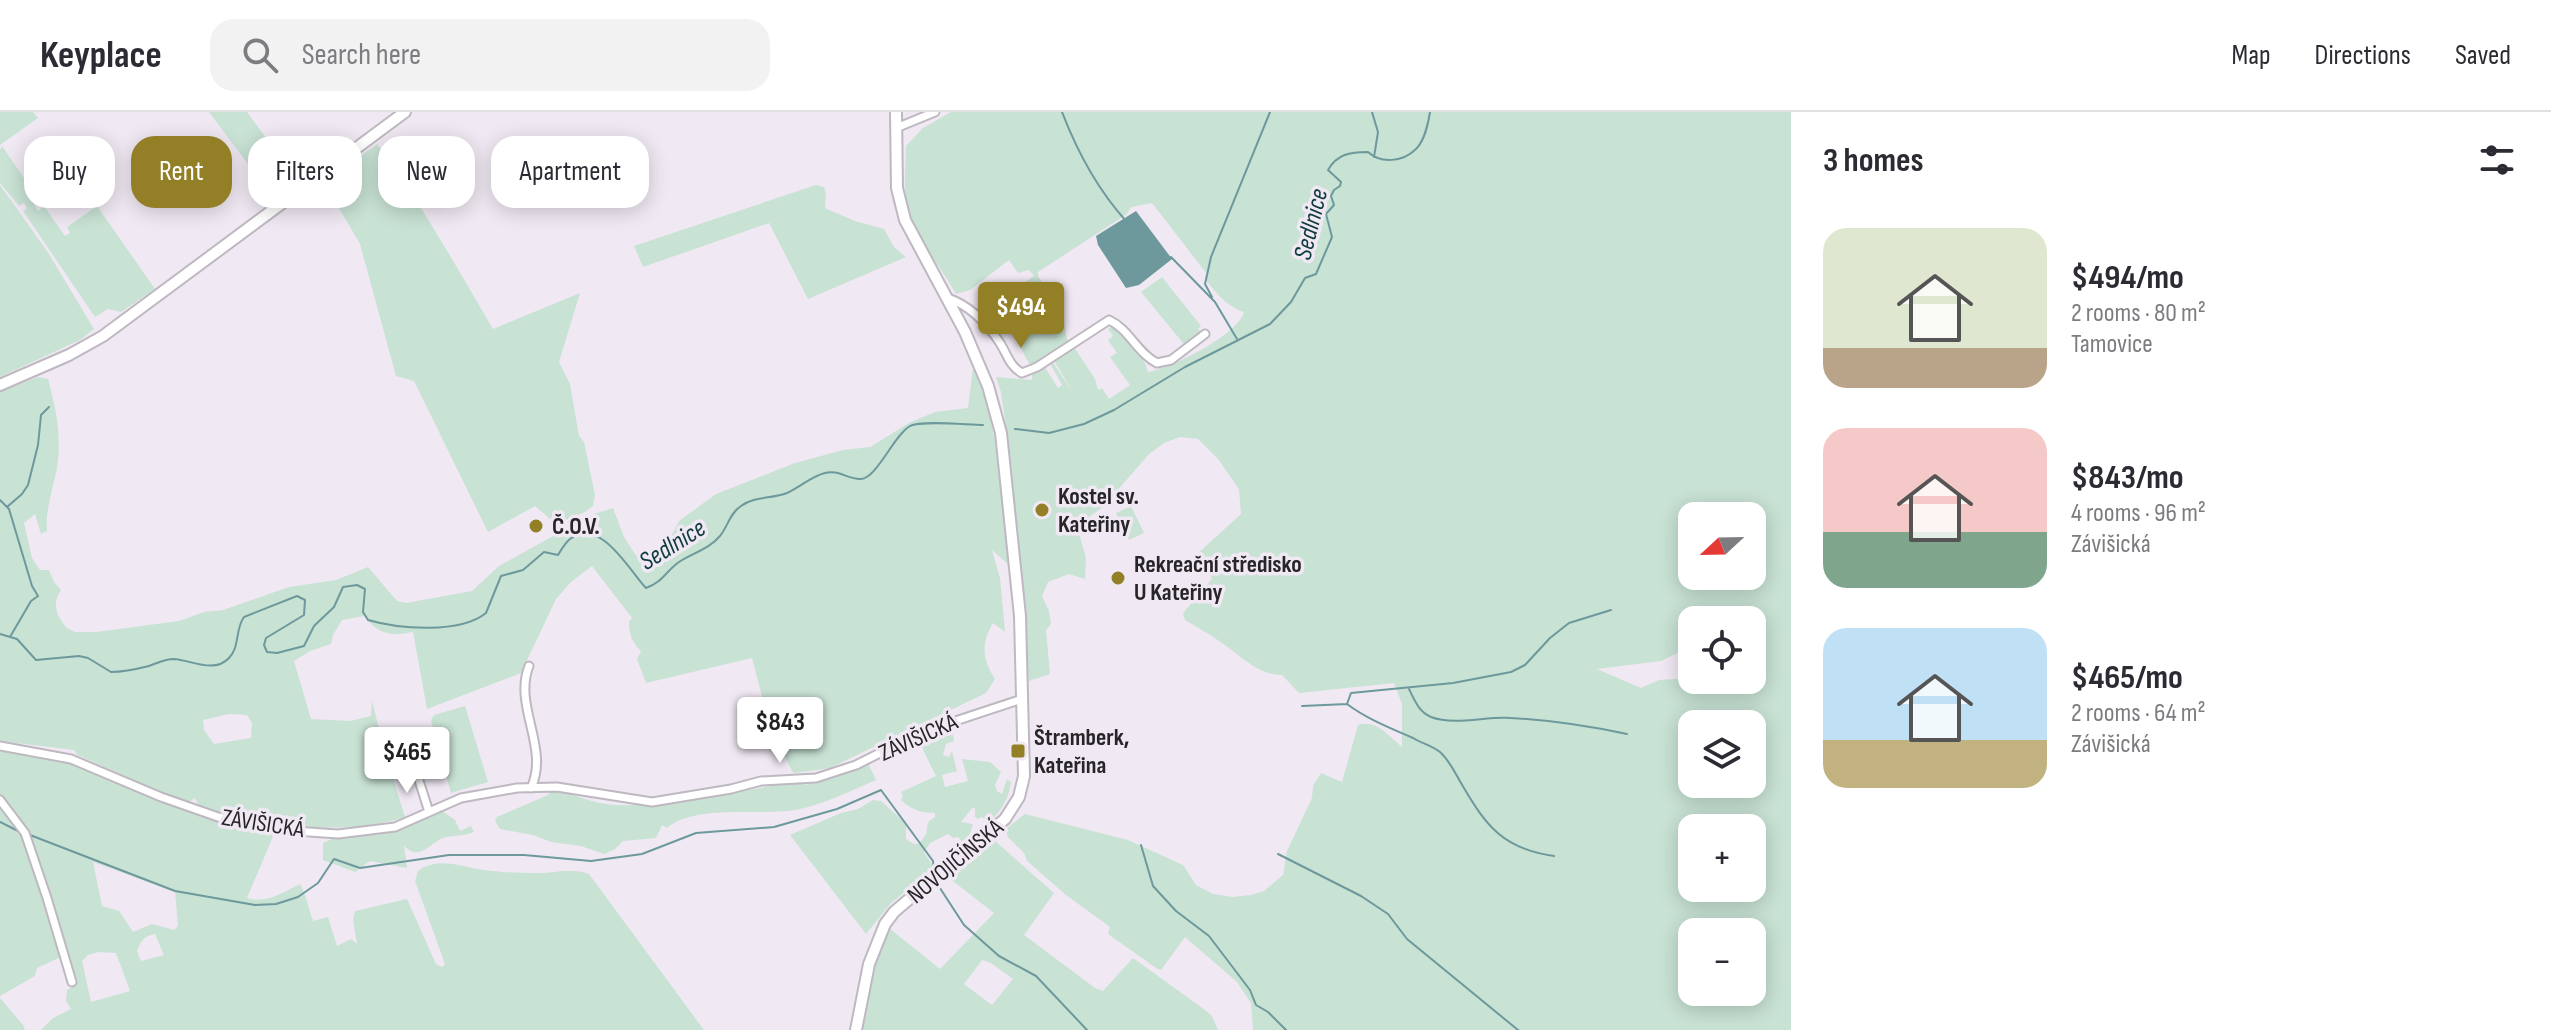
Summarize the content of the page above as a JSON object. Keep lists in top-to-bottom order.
{
  "streets": {
    "street": ["ZÁVIŠICKÁ", "NOVOJIČÍNSKÁ"]
  },
  "crossings": [
    ["ZÁVIŠICKÁ", "NOVOJIČÍNSKÁ"]
  ],
  "water": ["Sedlnice"],
  "places": {
    "other": ["Kostel sv. Kateřiny", "Č.O.V.", "Rekreační středisko U Kateřiny"],
    "transit": ["Štramberk, Kateřina"]
  },
  "north": "left",
  "page": {
    "header": "Keyplace",
    "search": "Search here",
    "nav": ["Map", "Directions", "Saved"],
    "heading": "3 homes",
    "chip": [
      "Buy",
      "Rent",
      "Filters",
      "New",
      "Apartment"
    ],
    "list": [
      {
        "name": "$494/mo",
        "note": "2 rooms · 80 m² · Tamovice"
      },
      {
        "name": "$843/mo",
        "note": "4 rooms · 96 m² · Závišická"
      },
      {
        "name": "$465/mo",
        "note": "2 rooms · 64 m² · Závišická"
      }
    ],
    "price": ["$494", "$843", "$465"],
    "map_buttons": ["+", "−"]
  }
}
